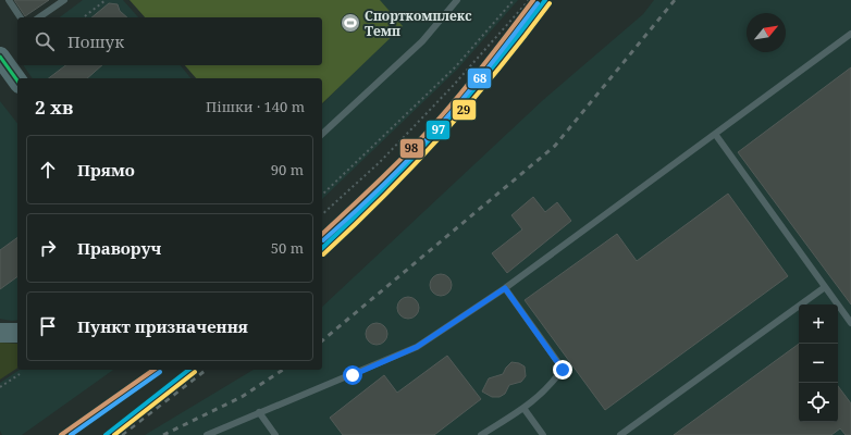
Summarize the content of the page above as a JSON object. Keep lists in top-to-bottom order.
{
  "places": {
    "sports": ["Спорткомплекс Темп"]
  },
  "lines": [
    "transit line 97",
    "transit line 98",
    "transit line 29",
    "transit line 68"
  ],
  "north": "top right",
  "page": {
    "search": "Пошук",
    "heading": ["2 хв", "Пішки · 140 m"],
    "list": [
      ["Прямо", "90 m"],
      ["Праворуч", "50 m"],
      "Пункт призначення"
    ],
    "map_buttons": ["+", "−"]
  }
}
